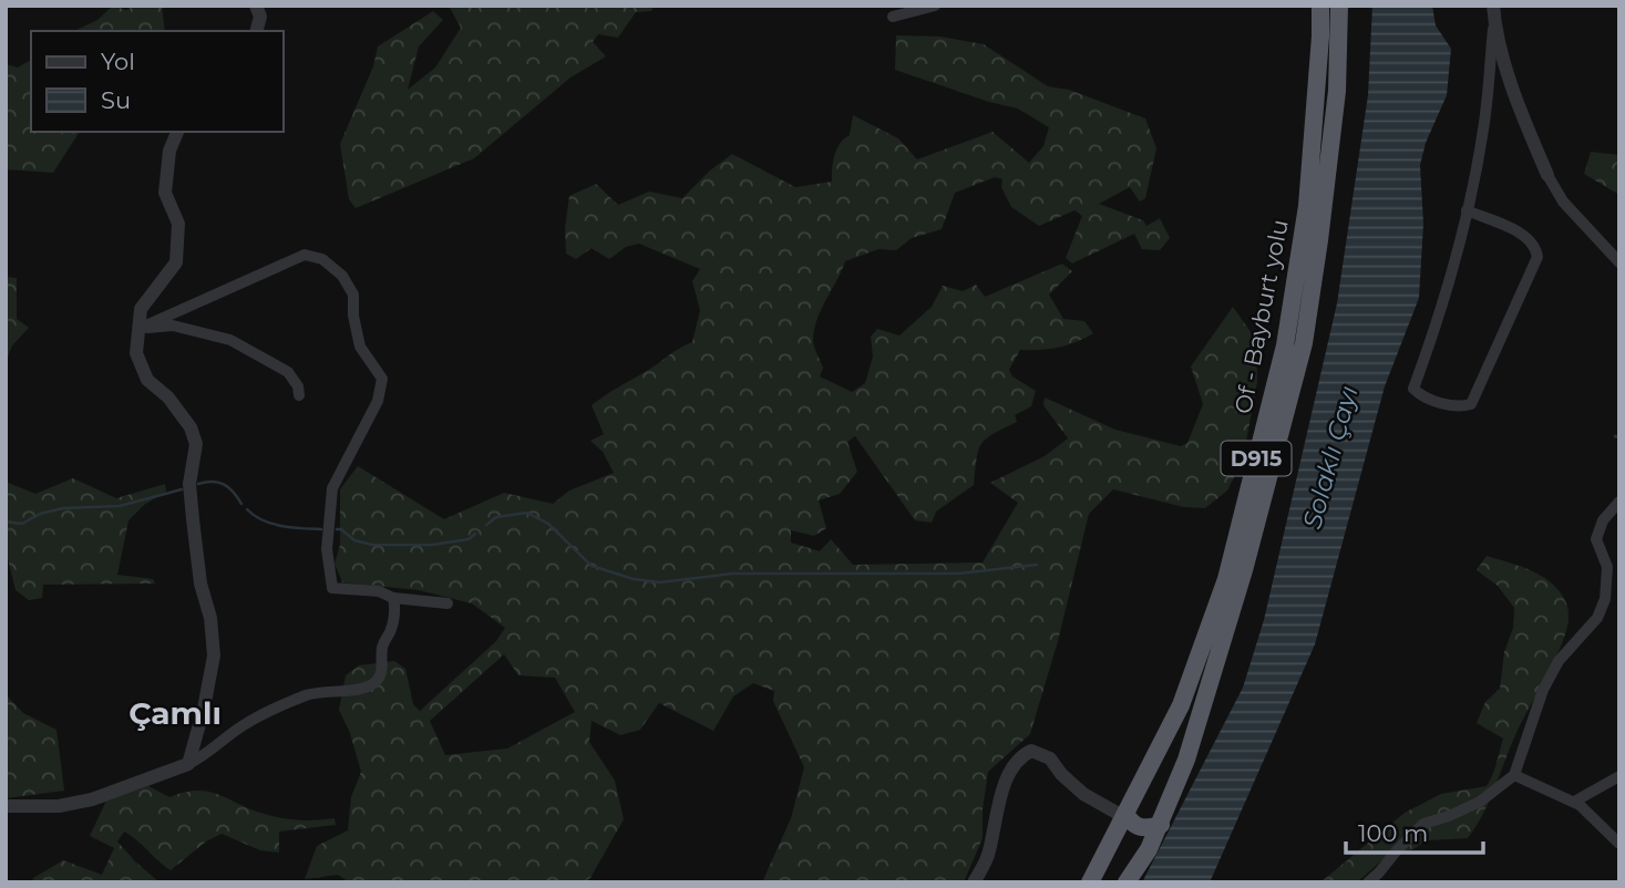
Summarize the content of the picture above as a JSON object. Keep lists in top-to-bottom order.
{
  "streets": {
    "highway": ["Of - Bayburt yolu", "D915"]
  },
  "districts": ["Çamlı"],
  "water": ["Solaklı Çayı"],
  "legend": ["Yol", "Su"],
  "scale_bar": "100 m"
}
